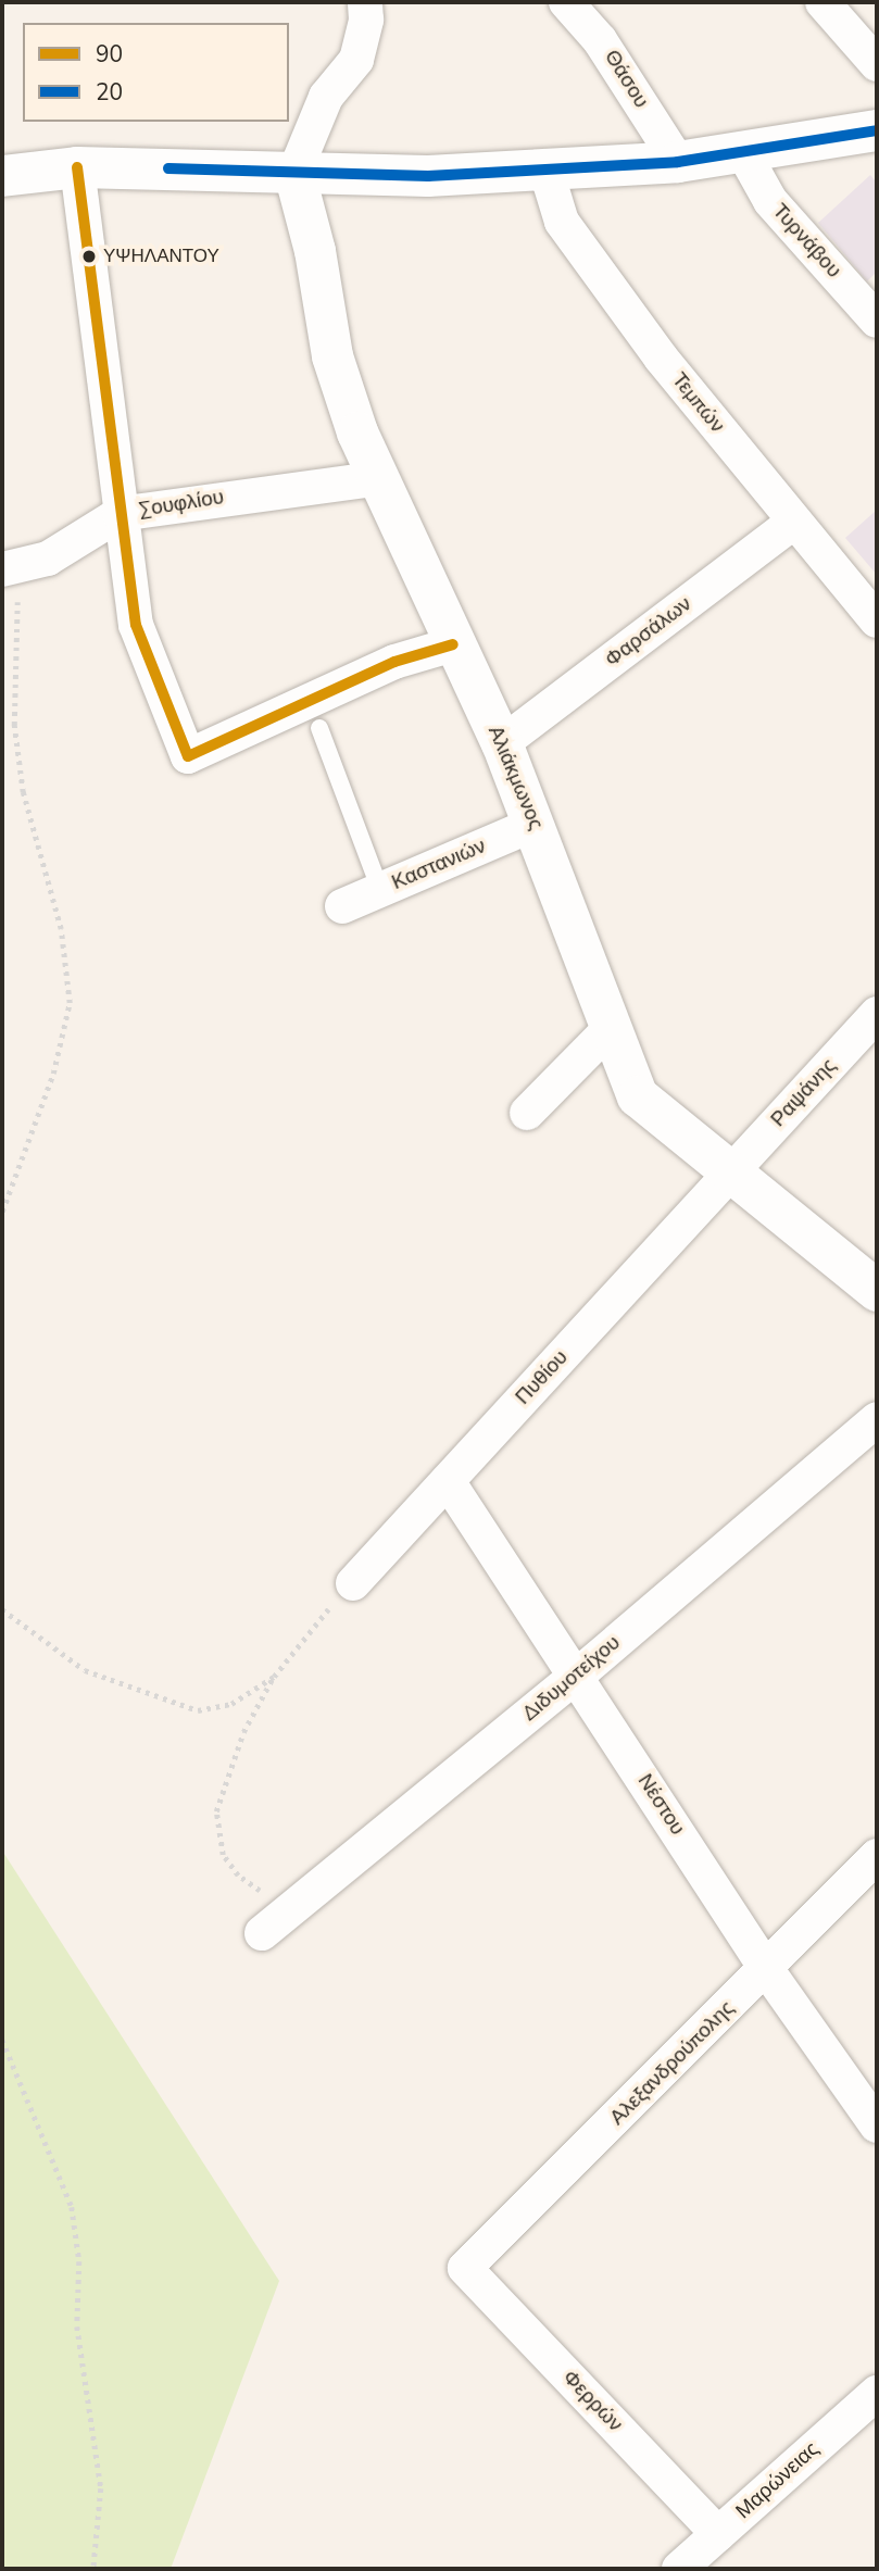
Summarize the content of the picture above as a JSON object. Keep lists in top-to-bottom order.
{
  "streets": {
    "street": [
      "Θάσου",
      "Τυρνάβου",
      "Τεμπών",
      "Σουφλίου",
      "Φαρσάλων",
      "Αλιάκμωνος",
      "Καστανιών",
      "Ραψάνης",
      "Πυθίου",
      "Διδυμοτείχου",
      "Νέστου",
      "Αλεξανδρούπολης",
      "Φερρών",
      "Μαρώνειας"
    ]
  },
  "crossings": [
    ["Τεμπών", "Φαρσάλων"],
    ["Σουφλίου", "Αλιάκμωνος"],
    ["Φαρσάλων", "Αλιάκμωνος"],
    ["Αλιάκμωνος", "Καστανιών"],
    ["Αλιάκμωνος", "Ραψάνης"],
    ["Αλιάκμωνος", "Πυθίου"],
    ["Ραψάνης", "Πυθίου"],
    ["Πυθίου", "Νέστου"],
    ["Διδυμοτείχου", "Νέστου"],
    ["Νέστου", "Αλεξανδρούπολης"],
    ["Αλεξανδρούπολης", "Φερρών"],
    ["Φερρών", "Μαρώνειας"]
  ],
  "places": ["ΥΨΗΛΑΝΤΟΥ"],
  "lines": ["transit line 20", "transit line 90"],
  "legend": ["90", "20"]
}
